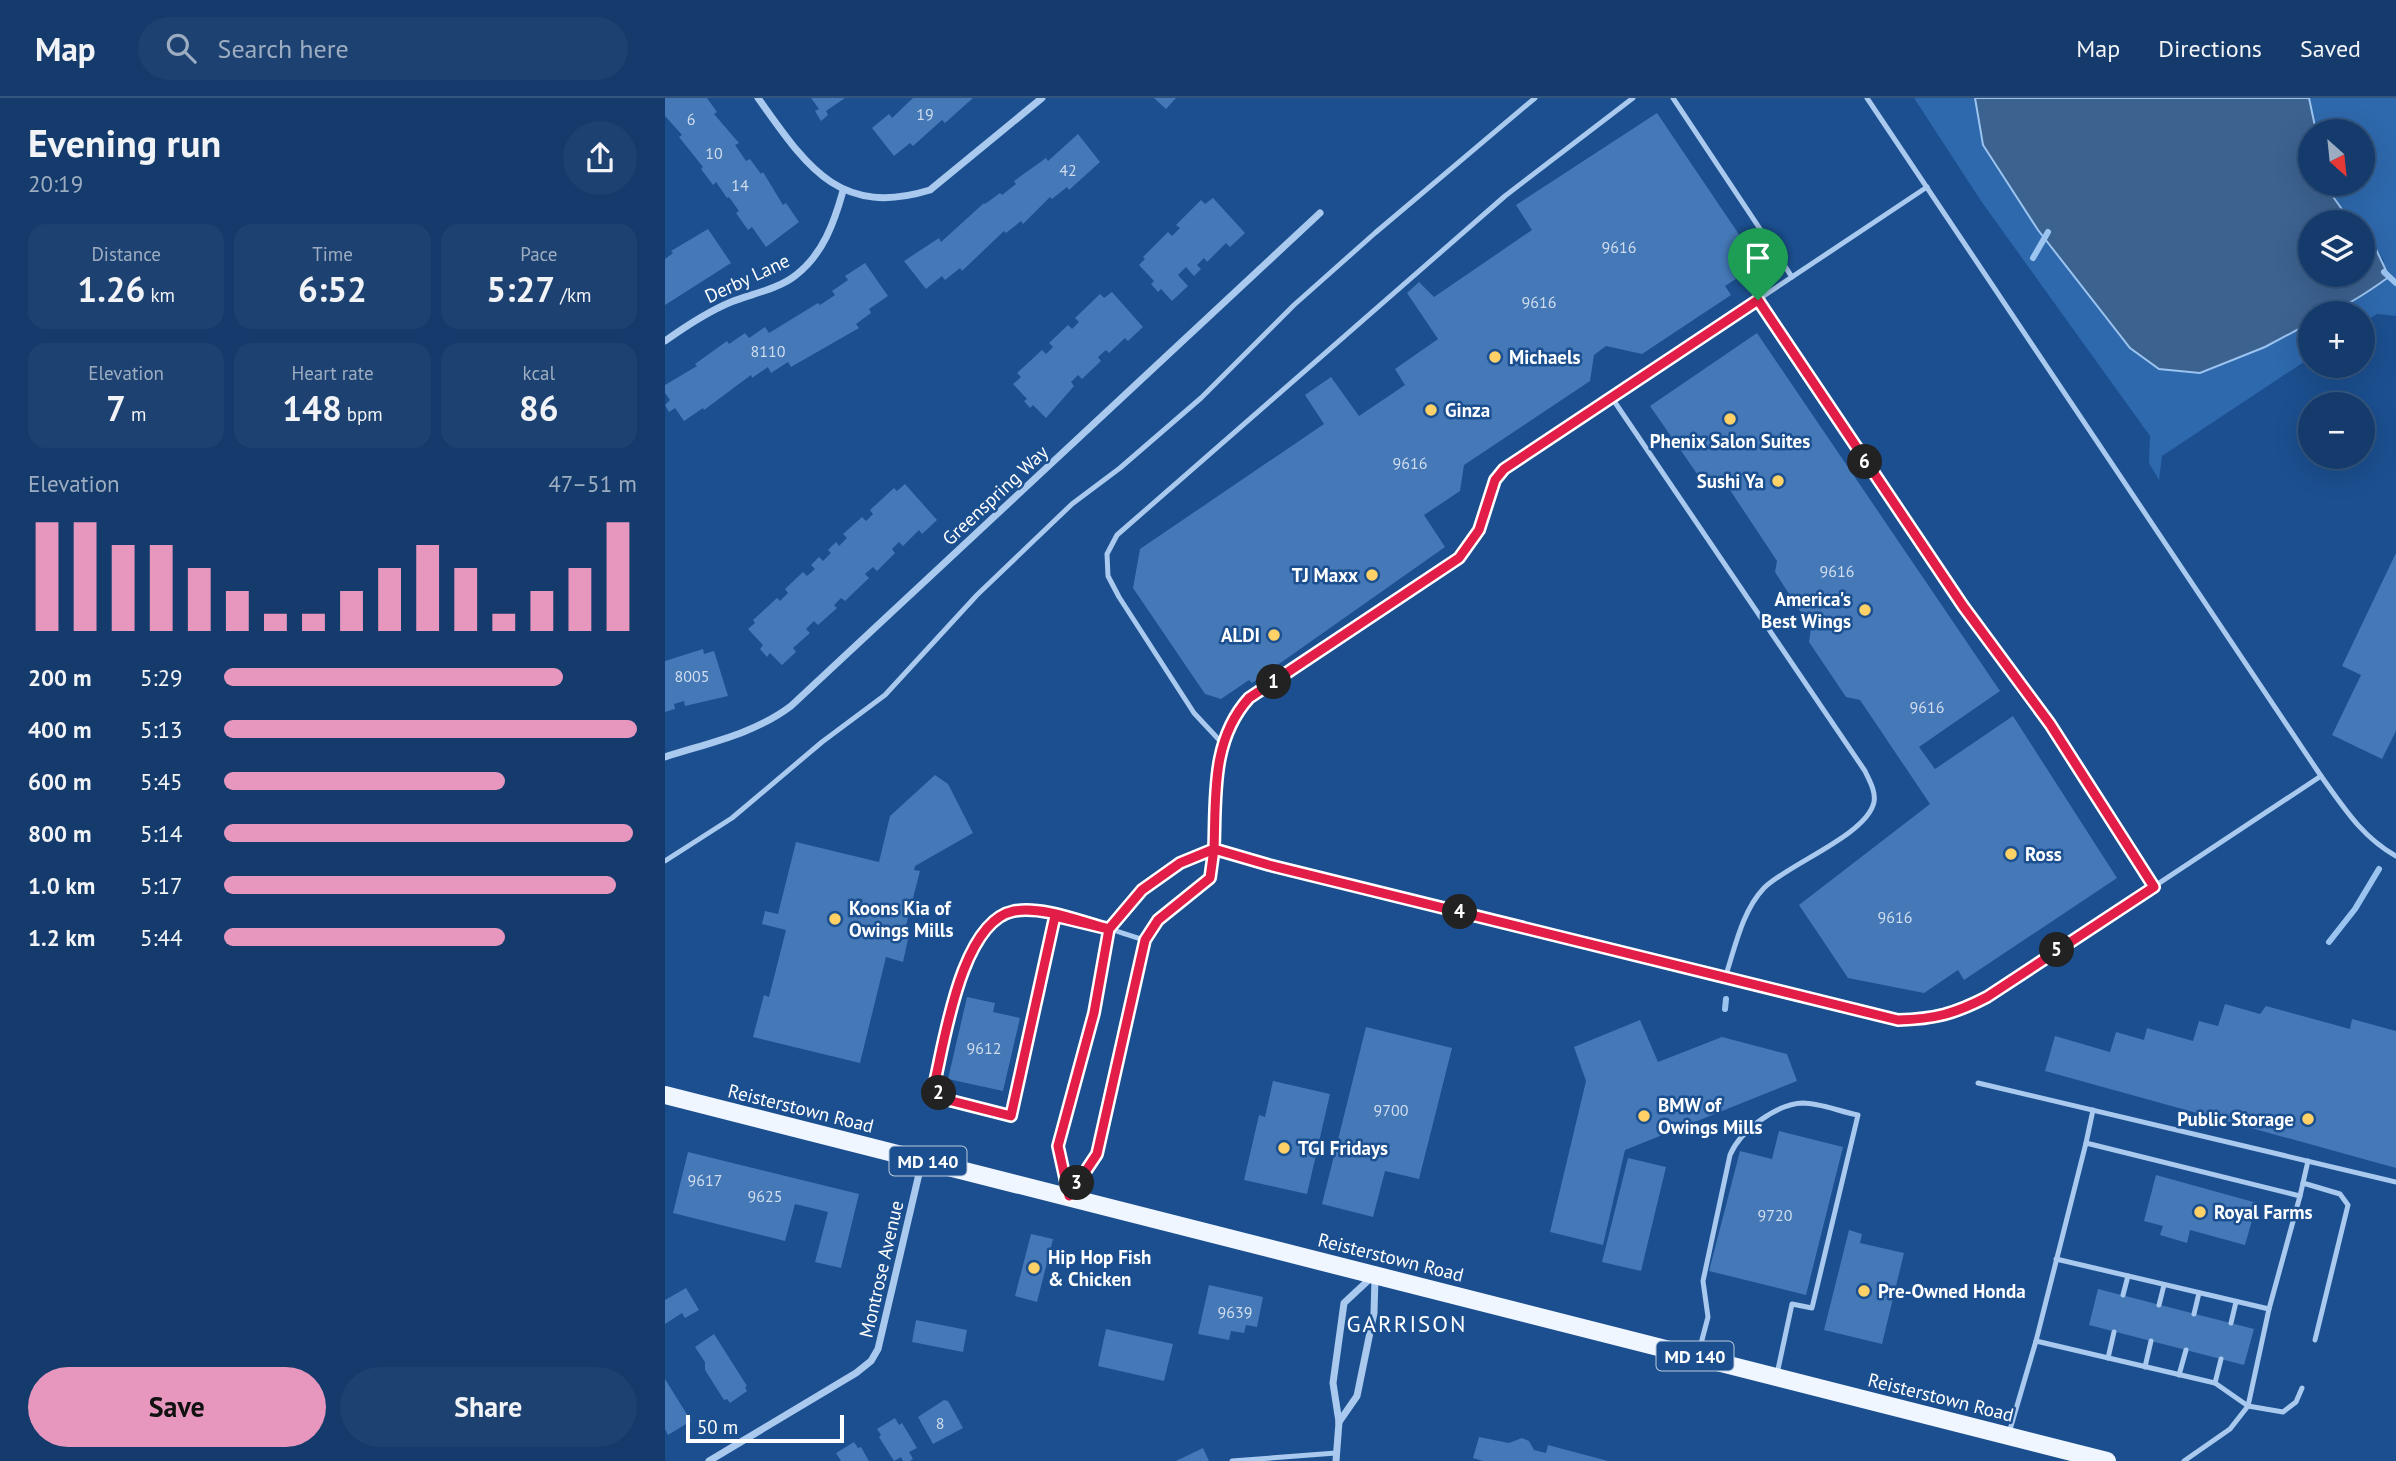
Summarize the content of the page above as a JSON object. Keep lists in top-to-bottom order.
{
  "streets": {
    "main road": ["Reisterstown Road", "MD 140"],
    "street": ["Derby Lane", "Greenspring Way", "Montrose Avenue"]
  },
  "crossings": [
    ["Reisterstown Road", "Montrose Avenue"]
  ],
  "districts": ["GARRISON"],
  "places": [
    "Michaels",
    "Ginza",
    "Phenix Salon Suites",
    "Sushi Ya",
    "TJ Maxx",
    "America's Best Wings",
    "ALDI",
    "Ross",
    "Koons Kia of Owings Mills",
    "BMW of Owings Mills",
    "Public Storage",
    "TGI Fridays",
    "Royal Farms",
    "Hip Hop Fish & Chicken",
    "Pre-Owned Honda"
  ],
  "house_numbers": [
    "19",
    "6",
    "10",
    "42",
    "14",
    "9616",
    "9616",
    "8110",
    "9616",
    "9616",
    "8005",
    "9616",
    "9616",
    "9612",
    "9700",
    "9617",
    "9625",
    "9720",
    "9639",
    "8"
  ],
  "scale_bar": "50 m",
  "north": "bottom right",
  "page": {
    "header": "Map",
    "search": "Search here",
    "nav": ["Map", "Directions", "Saved"],
    "heading": ["Evening run", "20:19"],
    "map_buttons": ["+", "−"],
    "stats": [
      ["Distance", "1.26 km"],
      ["Time", "6:52"],
      ["Pace", "5:27 /km"],
      ["Elevation", "7 m"],
      ["Heart rate", "148 bpm"],
      ["kcal", "86"]
    ],
    "pins": [
      "6",
      "1",
      "4",
      "5",
      "2",
      "3"
    ],
    "chart": ["Elevation", "47–51 m"],
    "list": [
      {
        "name": "200 m",
        "note": "5:29"
      },
      {
        "name": "400 m",
        "note": "5:13"
      },
      {
        "name": "600 m",
        "note": "5:45"
      },
      {
        "name": "800 m",
        "note": "5:14"
      },
      {
        "name": "1.0 km",
        "note": "5:17"
      },
      {
        "name": "1.2 km",
        "note": "5:44"
      }
    ],
    "buttons": ["Save", "Share"],
    "scale": "50 m"
  }
}
